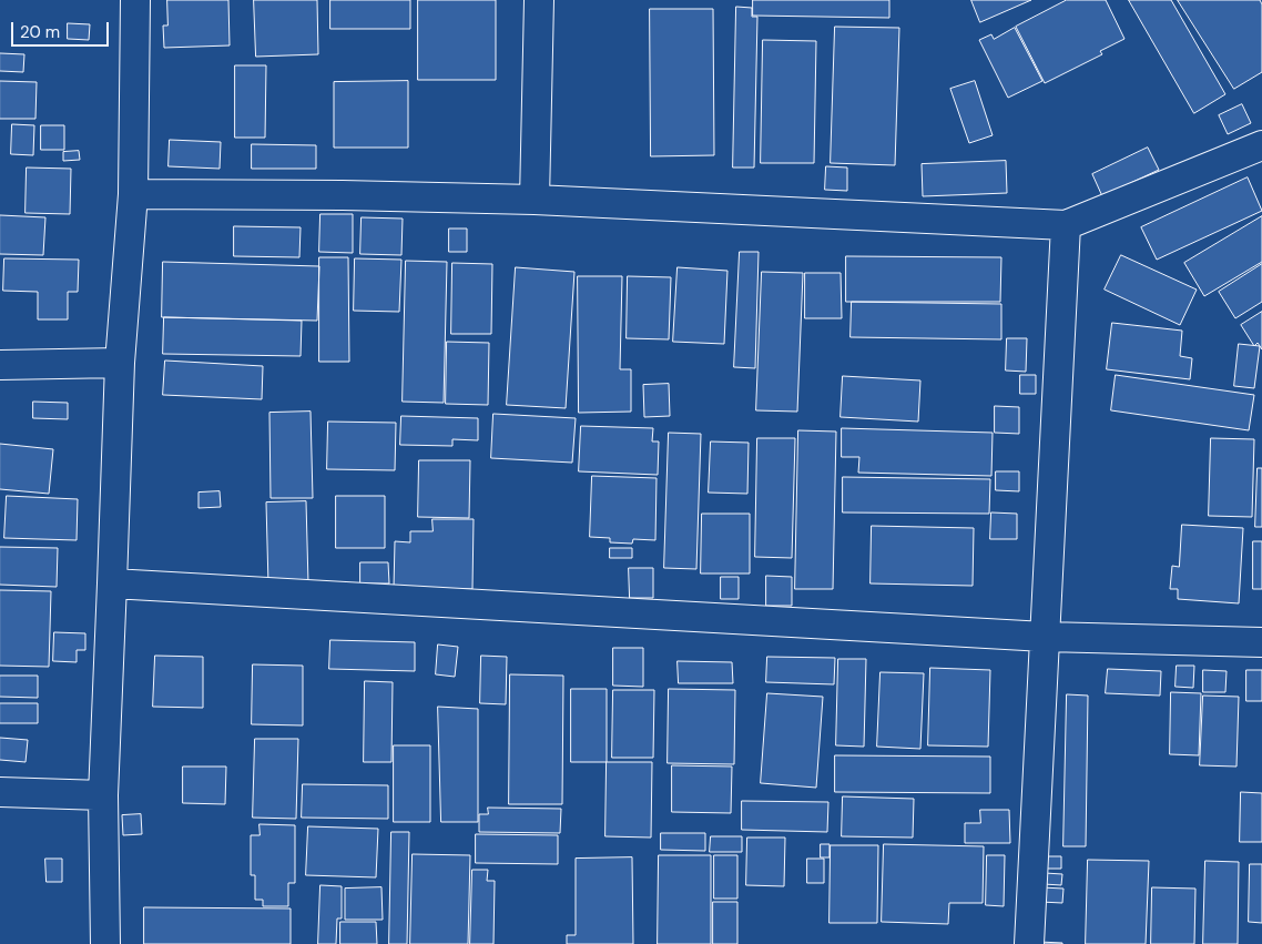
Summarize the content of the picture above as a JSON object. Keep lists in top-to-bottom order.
{
  "scale_bar": "20 m"
}
